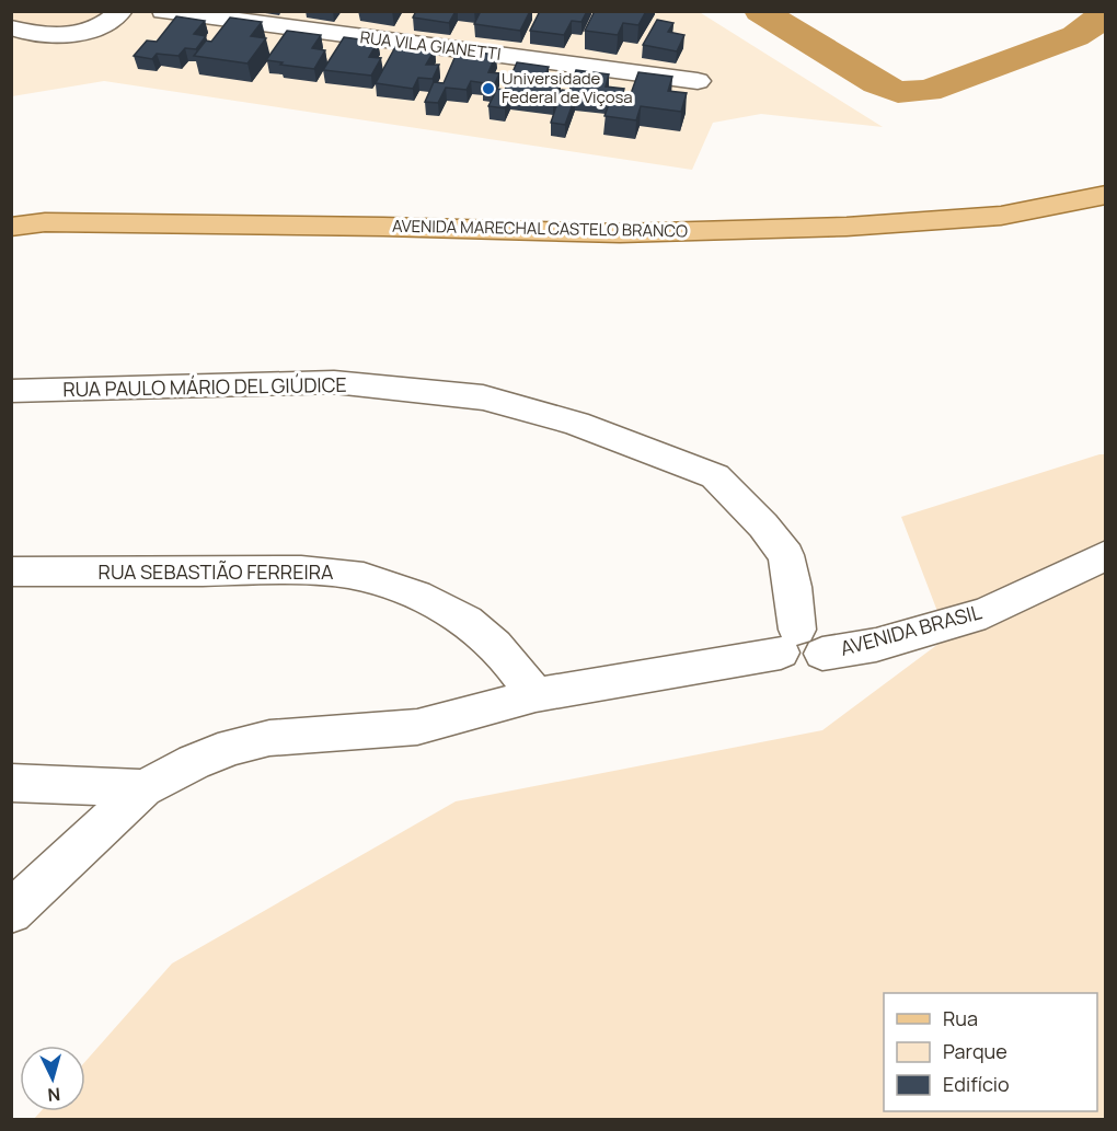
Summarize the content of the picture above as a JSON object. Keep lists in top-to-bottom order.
{
  "streets": {
    "main road": ["AVENIDA MARECHAL CASTELO BRANCO"],
    "street": [
      "RUA VILA GIANETTI",
      "RUA PAULO MÁRIO DEL GIÚDICE",
      "RUA SEBASTIÃO FERREIRA",
      "AVENIDA BRASIL"
    ]
  },
  "crossings": [
    ["RUA PAULO MÁRIO DEL GIÚDICE", "AVENIDA BRASIL"]
  ],
  "places": ["Universidade Federal de Viçosa"],
  "legend": ["Rua", "Parque", "Edifício"],
  "north": "bottom"
}
